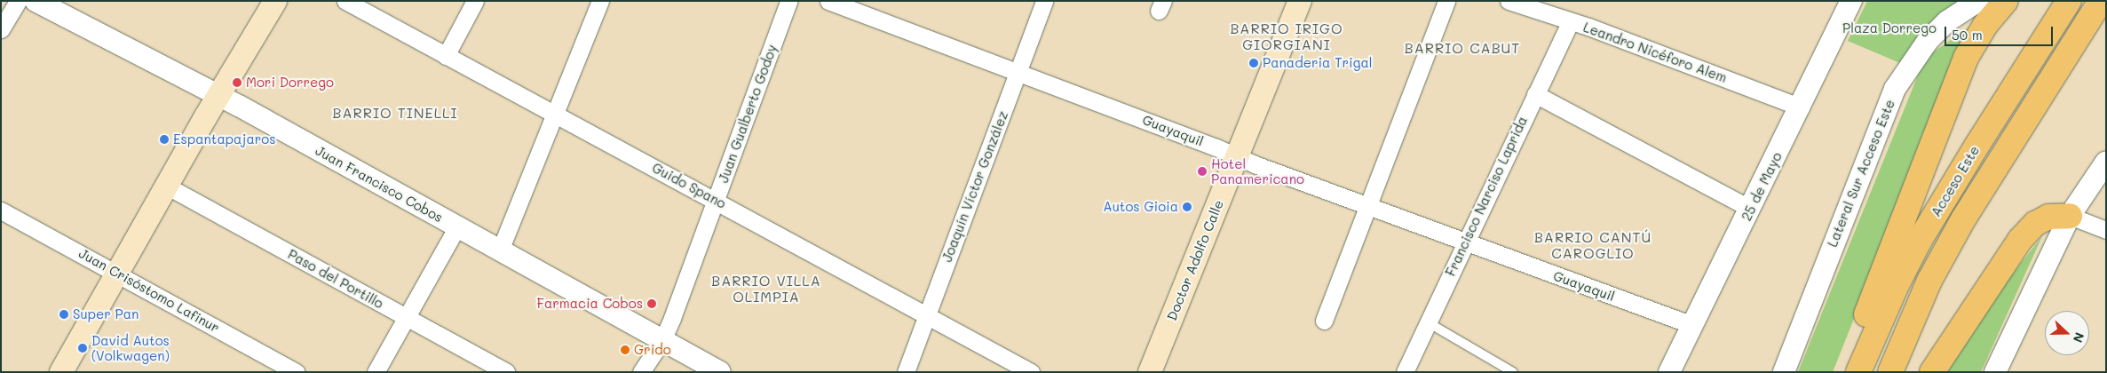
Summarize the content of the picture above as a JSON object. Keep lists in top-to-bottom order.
{
  "streets": {
    "highway": ["Acceso Este"],
    "main road": ["Doctor Adolfo Calle"],
    "street": [
      "Leandro Nicéforo Alem",
      "Juan Gualberto Godoy",
      "Guayaquil",
      "Lateral Sur Acceso Este",
      "Juan Francisco Cobos",
      "Guido Spano",
      "Joaquín Víctor González",
      "25 de Mayo",
      "Francisco Narciso Laprida",
      "Paso del Portillo",
      "Juan Crisóstomo Lafinur"
    ]
  },
  "crossings": [
    ["Leandro Nicéforo Alem", "25 de Mayo"],
    ["Leandro Nicéforo Alem", "Francisco Narciso Laprida"],
    ["Juan Gualberto Godoy", "Juan Francisco Cobos"],
    ["Juan Gualberto Godoy", "Guido Spano"],
    ["Guayaquil", "Joaquín Víctor González"],
    ["Guayaquil", "25 de Mayo"],
    ["Guayaquil", "Francisco Narciso Laprida"],
    ["Guayaquil", "Doctor Adolfo Calle"],
    ["Guido Spano", "Joaquín Víctor González"]
  ],
  "districts": [
    "BARRIO IRIGO GIORGIANI",
    "BARRIO CABUT",
    "BARRIO TINELLI",
    "BARRIO CANTÚ CAROGLIO",
    "BARRIO VILLA OLIMPIA"
  ],
  "parks": ["Plaza Dorrego"],
  "places": [
    "Panaderia Trigal",
    "Mori Dorrego",
    "Espantapajaros",
    "Hotel Panamericano",
    "Autos Gioia",
    "Farmacia Cobos",
    "Super Pan",
    "David Autos (Volkwagen)",
    "Grido"
  ],
  "scale_bar": "50 m",
  "north": "right"
}
